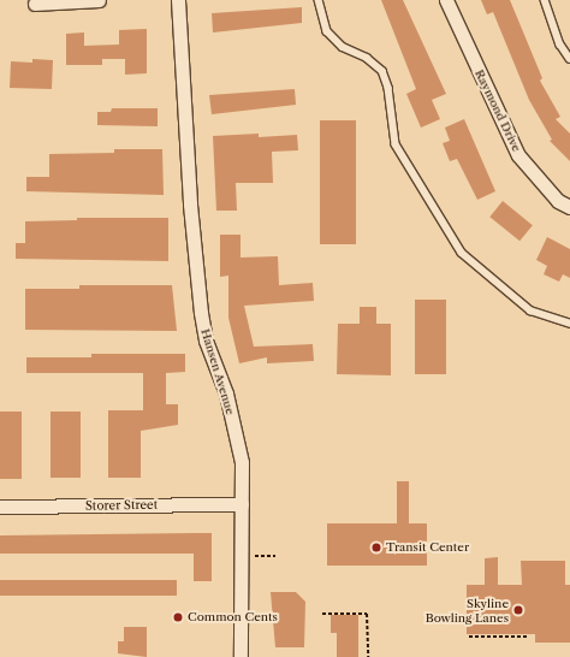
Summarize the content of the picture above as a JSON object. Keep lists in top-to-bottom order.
{
  "streets": {
    "street": ["Raymond Drive", "Hansen Avenue", "Storer Street"]
  },
  "crossings": [
    ["Hansen Avenue", "Storer Street"]
  ],
  "places": ["Transit Center", "Skyline Bowling Lanes", "Common Cents"]
}
